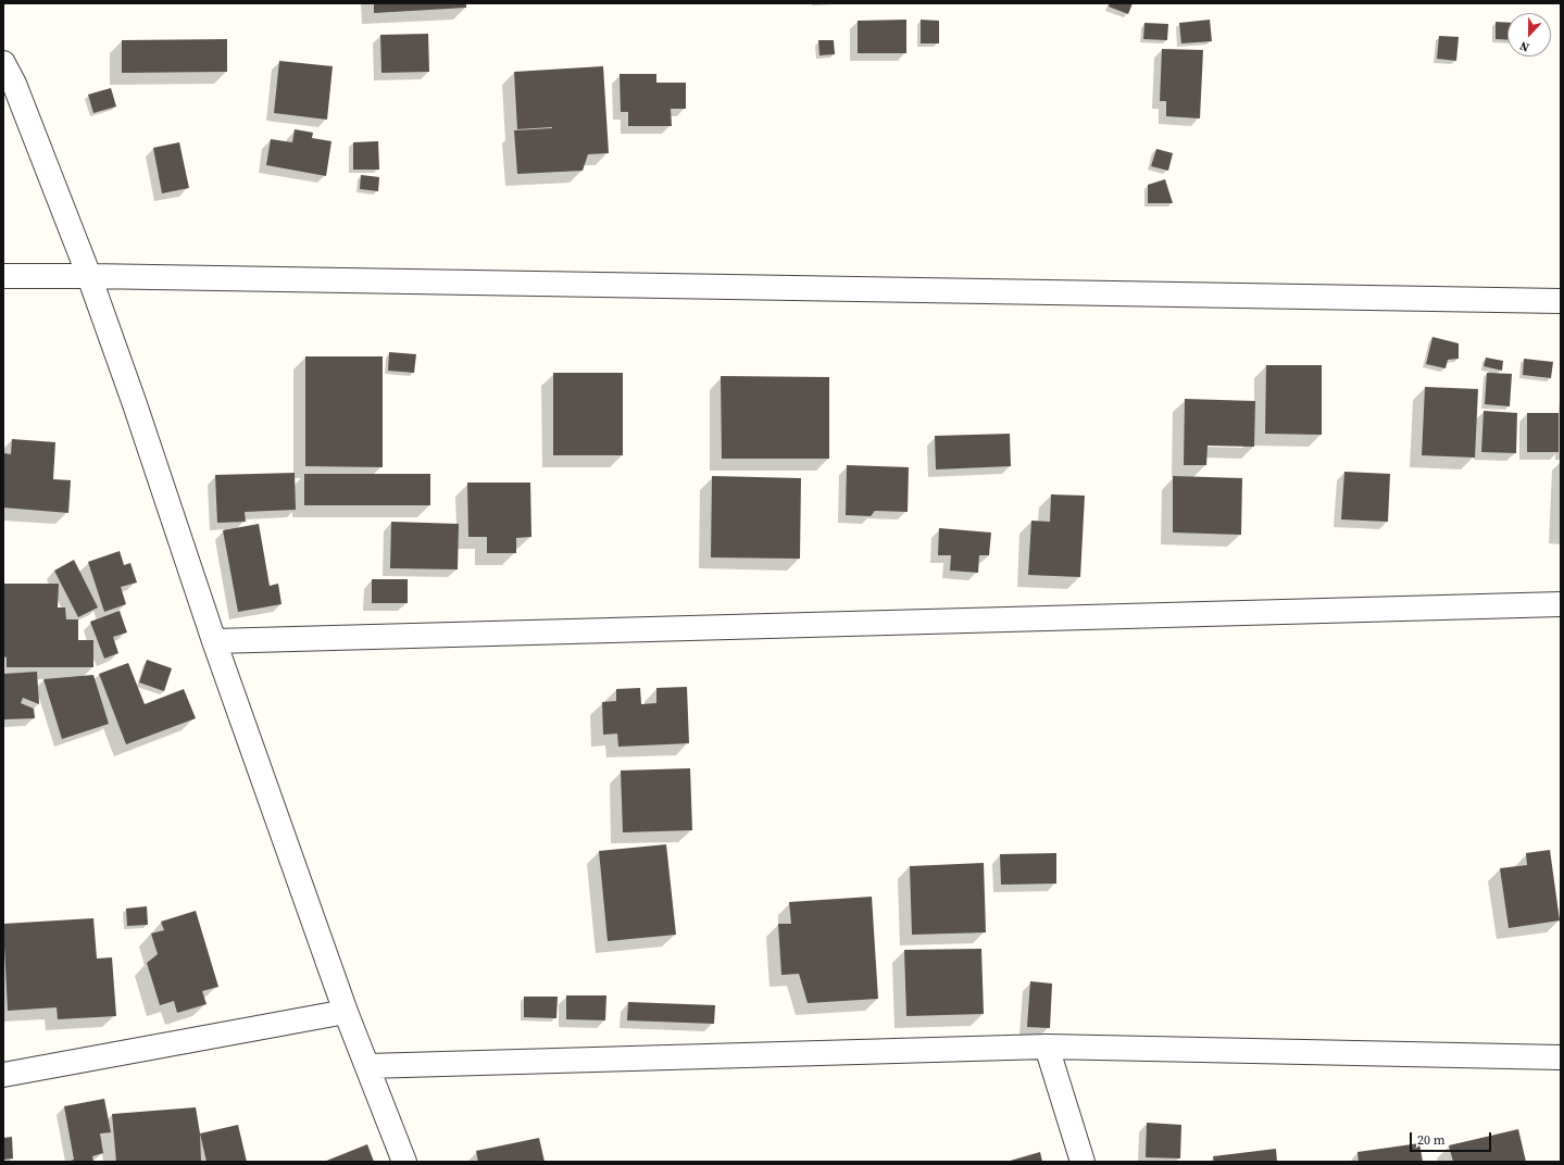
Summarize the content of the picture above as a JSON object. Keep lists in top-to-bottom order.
{
  "scale_bar": "20 m",
  "north": "bottom"
}
